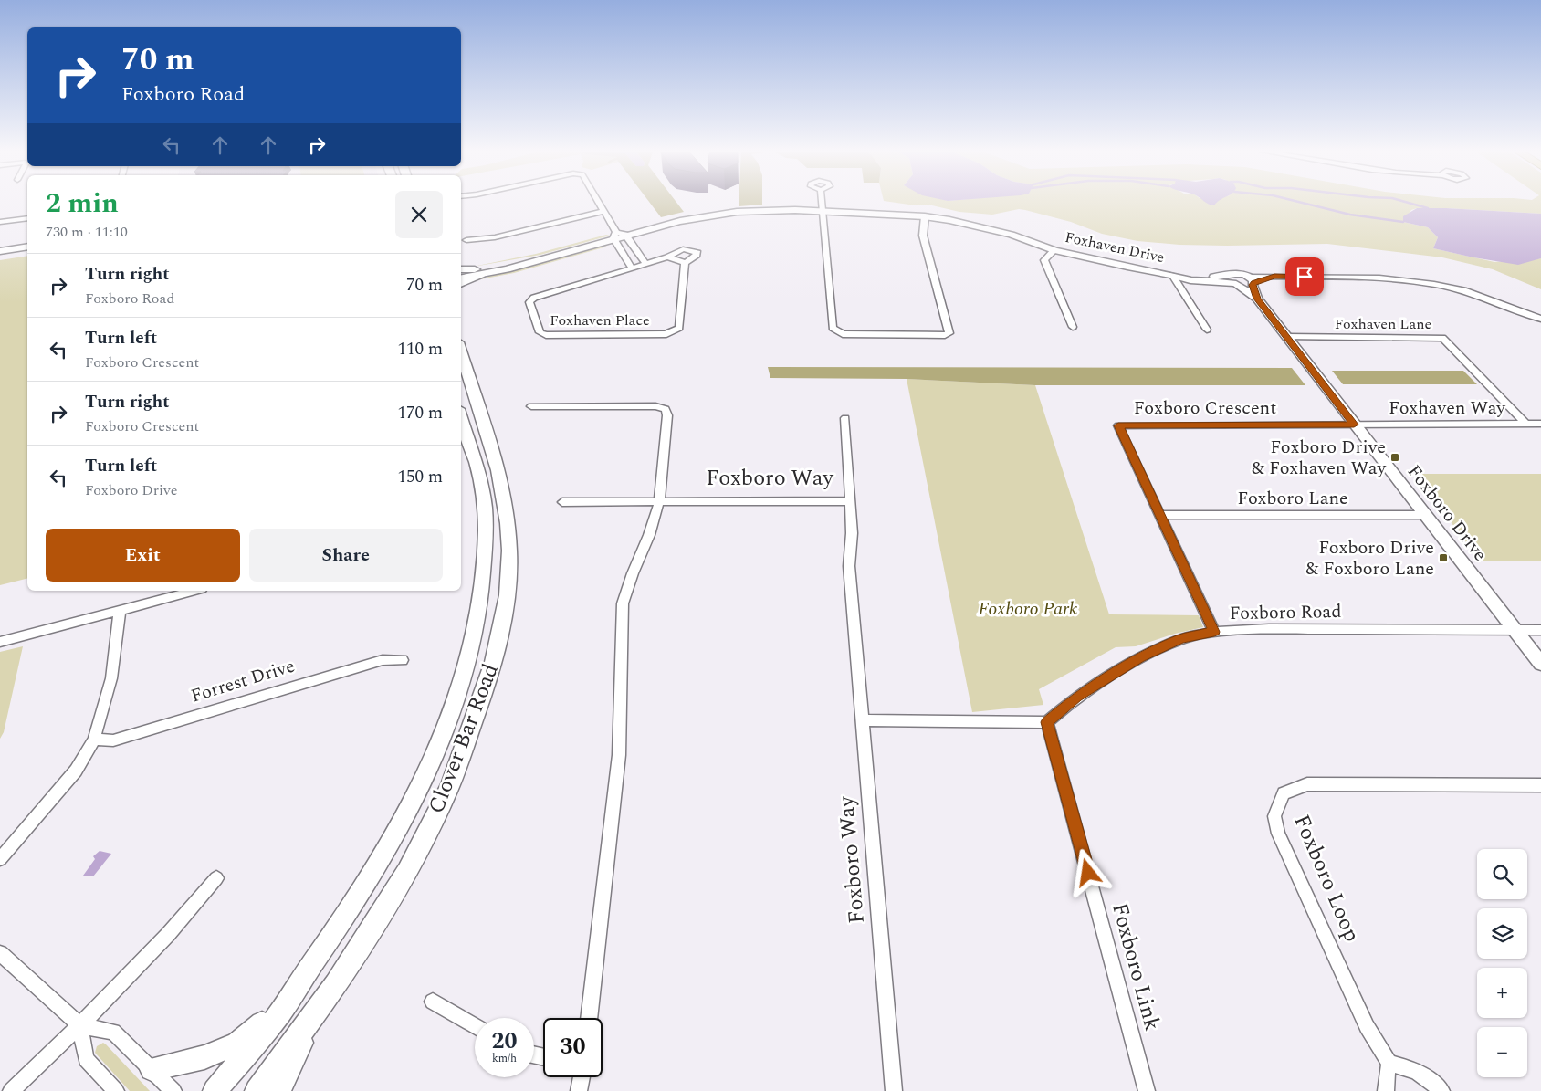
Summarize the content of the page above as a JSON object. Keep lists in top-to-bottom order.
{
  "streets": {
    "main road": ["Clover Bar Road"],
    "street": [
      "Foxhaven Drive",
      "Foxhaven Place",
      "Foxhaven Lane",
      "Foxboro Crescent",
      "Foxhaven Way",
      "Foxboro Way",
      "Foxboro Lane",
      "Foxboro Drive",
      "Foxboro Road",
      "Forrest Drive",
      "Foxboro Loop",
      "Foxboro Link"
    ]
  },
  "crossings": [
    ["Foxhaven Drive", "Foxboro Drive"],
    ["Foxhaven Lane", "Foxhaven Way"],
    ["Foxhaven Lane", "Foxboro Drive"],
    ["Foxboro Crescent", "Foxhaven Way"],
    ["Foxboro Crescent", "Foxboro Lane"],
    ["Foxboro Crescent", "Foxboro Drive"],
    ["Foxboro Crescent", "Foxboro Road"],
    ["Foxhaven Way", "Foxboro Drive"],
    ["Foxboro Lane", "Foxboro Drive"],
    ["Foxboro Drive", "Foxboro Road"],
    ["Foxboro Road", "Foxboro Link"]
  ],
  "parks": ["Foxboro Park"],
  "places": {
    "transit": ["Foxboro Drive & Foxhaven Way", "Foxboro Drive & Foxboro Lane"]
  },
  "page": {
    "turn": ["70 m", "Foxboro Road"],
    "heading": ["2 min", "730 m · 11:10"],
    "list": [
      {
        "name": "Turn right",
        "note": "Foxboro Road",
        "value": "70 m"
      },
      {
        "name": "Turn left",
        "note": "Foxboro Crescent",
        "value": "110 m"
      },
      {
        "name": "Turn right",
        "note": "Foxboro Crescent",
        "value": "170 m"
      },
      {
        "name": "Turn left",
        "note": "Foxboro Drive",
        "value": "150 m"
      }
    ],
    "buttons": ["Exit", "Share"],
    "map_buttons": ["+", "−"],
    "speed": "20 km/h",
    "limit": "30"
  }
}
